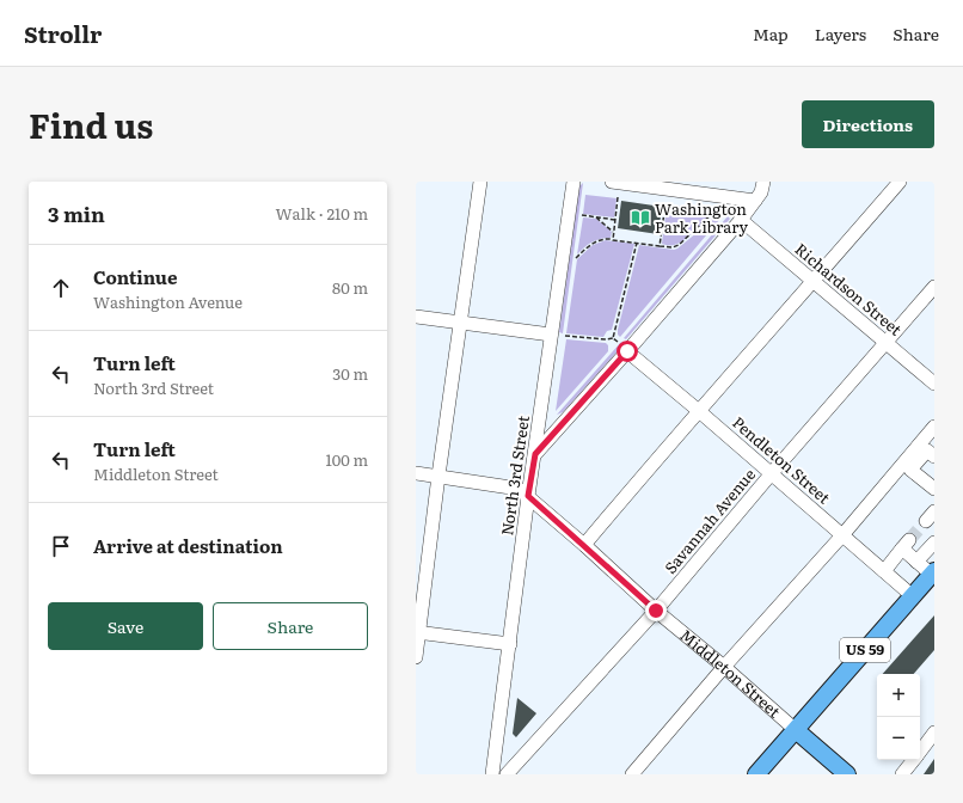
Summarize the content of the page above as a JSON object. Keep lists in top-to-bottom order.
{
  "streets": {
    "main road": ["US 59", "Middleton Street"],
    "street": [
      "Richardson Street",
      "Pendleton Street",
      "North 3rd Street",
      "Savannah Avenue"
    ]
  },
  "crossings": [
    ["Richardson Street", "Savannah Avenue"],
    ["Pendleton Street", "Savannah Avenue"],
    ["Pendleton Street", "US 59"],
    ["North 3rd Street", "Middleton Street"],
    ["Savannah Avenue", "Middleton Street"],
    ["US 59", "Middleton Street"]
  ],
  "places": {
    "library": ["Washington Park Library"]
  },
  "page": {
    "header": "Strollr",
    "nav": ["Map", "Layers", "Share"],
    "title": "Find us",
    "buttons": [
      "Directions",
      ["Save", "Share"]
    ],
    "heading": ["3 min", "Walk · 210 m"],
    "list": [
      ["Continue", "Washington Avenue", "80 m"],
      ["Turn left", "North 3rd Street", "30 m"],
      ["Turn left", "Middleton Street", "100 m"],
      "Arrive at destination"
    ],
    "map_buttons": ["+", "−"]
  }
}
